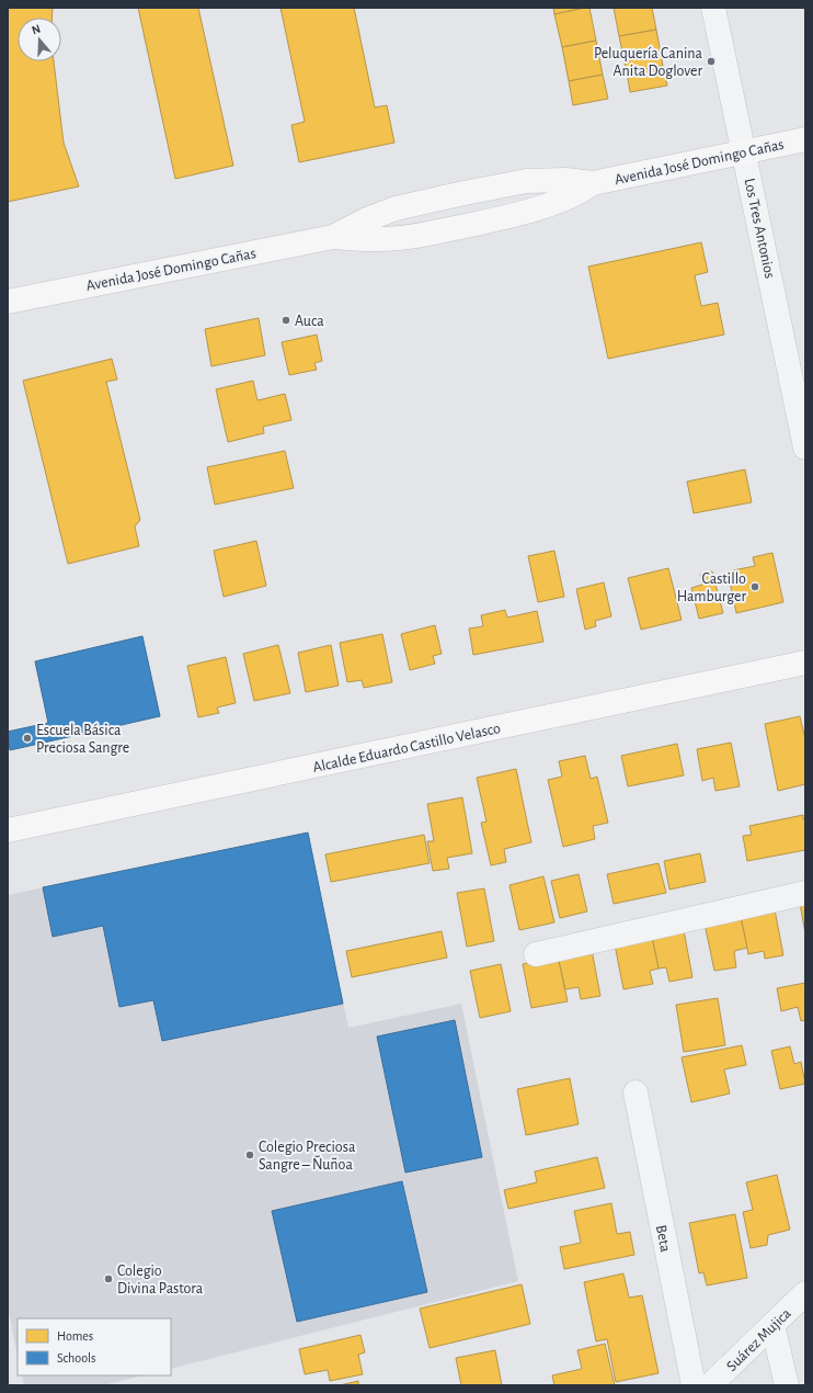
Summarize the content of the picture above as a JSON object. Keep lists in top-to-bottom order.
{
  "streets": {
    "street": [
      "Avenida José Domingo Cañas",
      "Los Tres Antonios",
      "Alcalde Eduardo Castillo Velasco",
      "Beta",
      "Suárez Mujica"
    ]
  },
  "crossings": [
    ["Avenida José Domingo Cañas", "Los Tres Antonios"]
  ],
  "places": [
    "Peluquería Canina Anita Doglover",
    "Auca",
    "Castillo Hamburger",
    "Escuela Básica Preciosa Sangre",
    "Colegio Preciosa Sangre – Ñuñoa",
    "Colegio Divina Pastora"
  ],
  "legend": ["Homes", "Schools"],
  "north": "top"
}
